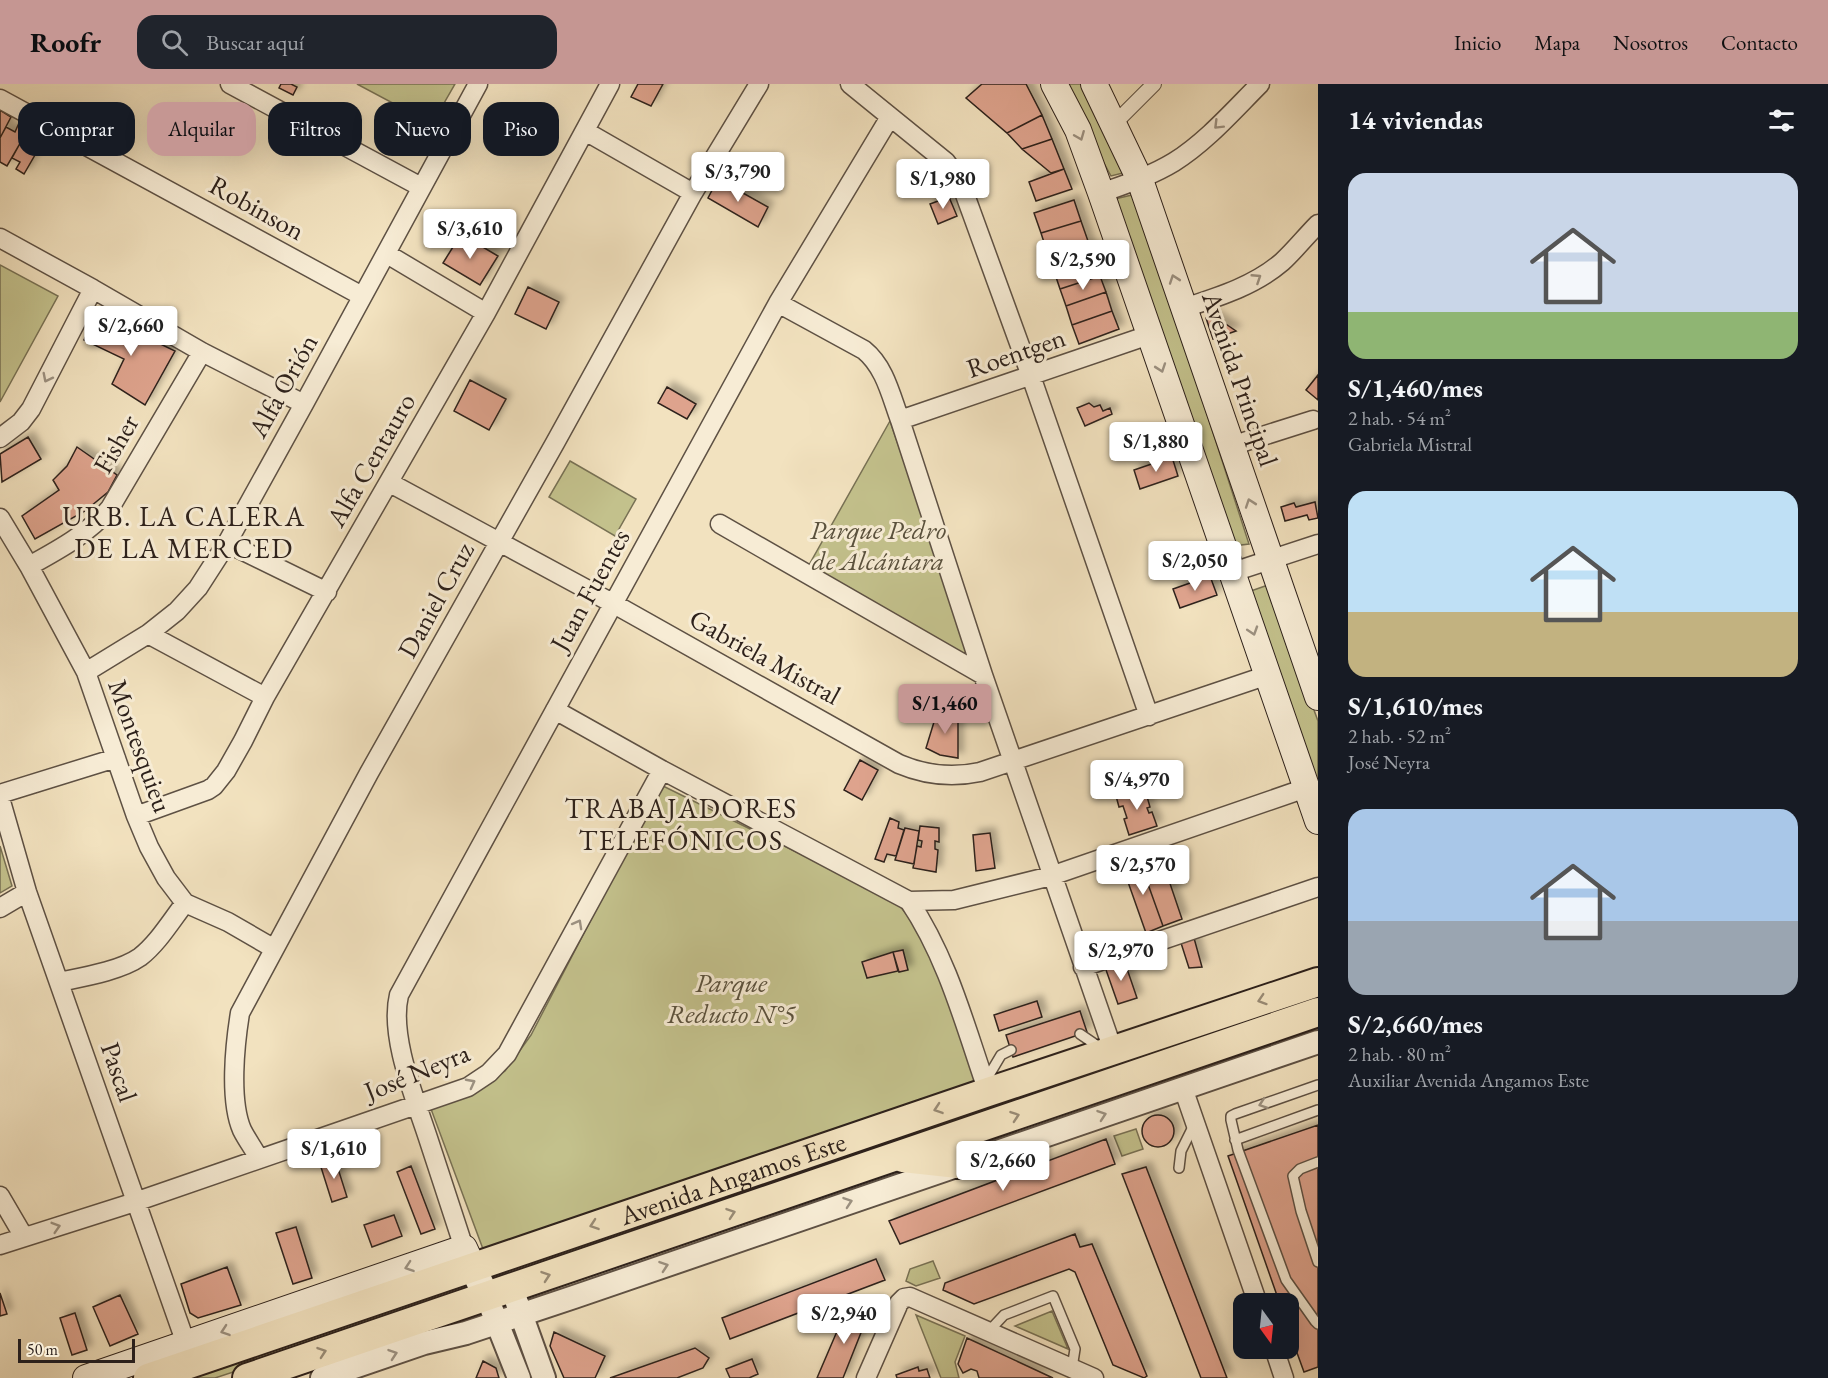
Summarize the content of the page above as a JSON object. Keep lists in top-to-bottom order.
{
  "streets": {
    "main road": ["Avenida Principal", "Avenida Angamos Este"],
    "street": [
      "Robinson",
      "Roentgen",
      "Alfa Orión",
      "Fisher",
      "Alfa Centauro",
      "Juan Fuentes",
      "Daniel Cruz",
      "Gabriela Mistral",
      "Montesquieu",
      "Pascal",
      "José Neyra"
    ]
  },
  "crossings": [
    ["Robinson", "Alfa Orión"],
    ["Alfa Orión", "Montesquieu"],
    ["Fisher", "Montesquieu"],
    ["Alfa Centauro", "Gabriela Mistral"],
    ["Alfa Centauro", "Montesquieu"],
    ["Juan Fuentes", "Gabriela Mistral"],
    ["Juan Fuentes", "José Neyra"],
    ["Juan Fuentes", "Avenida Angamos Este"],
    ["Daniel Cruz", "Gabriela Mistral"],
    ["Daniel Cruz", "Montesquieu"],
    ["Daniel Cruz", "José Neyra"],
    ["Pascal", "José Neyra"],
    ["Pascal", "Avenida Angamos Este"]
  ],
  "one_way": ["José Neyra"],
  "districts": ["URB. LA CALERA DE LA MERCED", "TRABAJADORES TELEFÓNICOS"],
  "parks": ["Parque Pedro de Alcántara", "Parque Reducto N°5"],
  "scale_bar": "50 m",
  "north": "bottom",
  "page": {
    "header": "Roofr",
    "search": "Buscar aquí",
    "nav": [
      "Inicio",
      "Mapa",
      "Nosotros",
      "Contacto"
    ],
    "heading": "14 viviendas",
    "chip": [
      "Comprar",
      "Alquilar",
      "Filtros",
      "Nuevo",
      "Piso"
    ],
    "price": [
      "S/3,790",
      "S/1,980",
      "S/3,610",
      "S/2,590",
      "S/2,660",
      "S/1,880",
      "S/2,050",
      "S/1,460",
      "S/4,970",
      "S/2,570",
      "S/2,970",
      "S/1,610",
      "S/2,660",
      "S/2,940"
    ],
    "list": [
      {
        "name": "S/1,460/mes",
        "note": "2 hab. · 54 m² · Gabriela Mistral"
      },
      {
        "name": "S/1,610/mes",
        "note": "2 hab. · 52 m² · José Neyra"
      },
      {
        "name": "S/2,660/mes",
        "note": "2 hab. · 80 m² · Auxiliar Avenida Angamos Este"
      }
    ],
    "scale": "50 m"
  }
}
